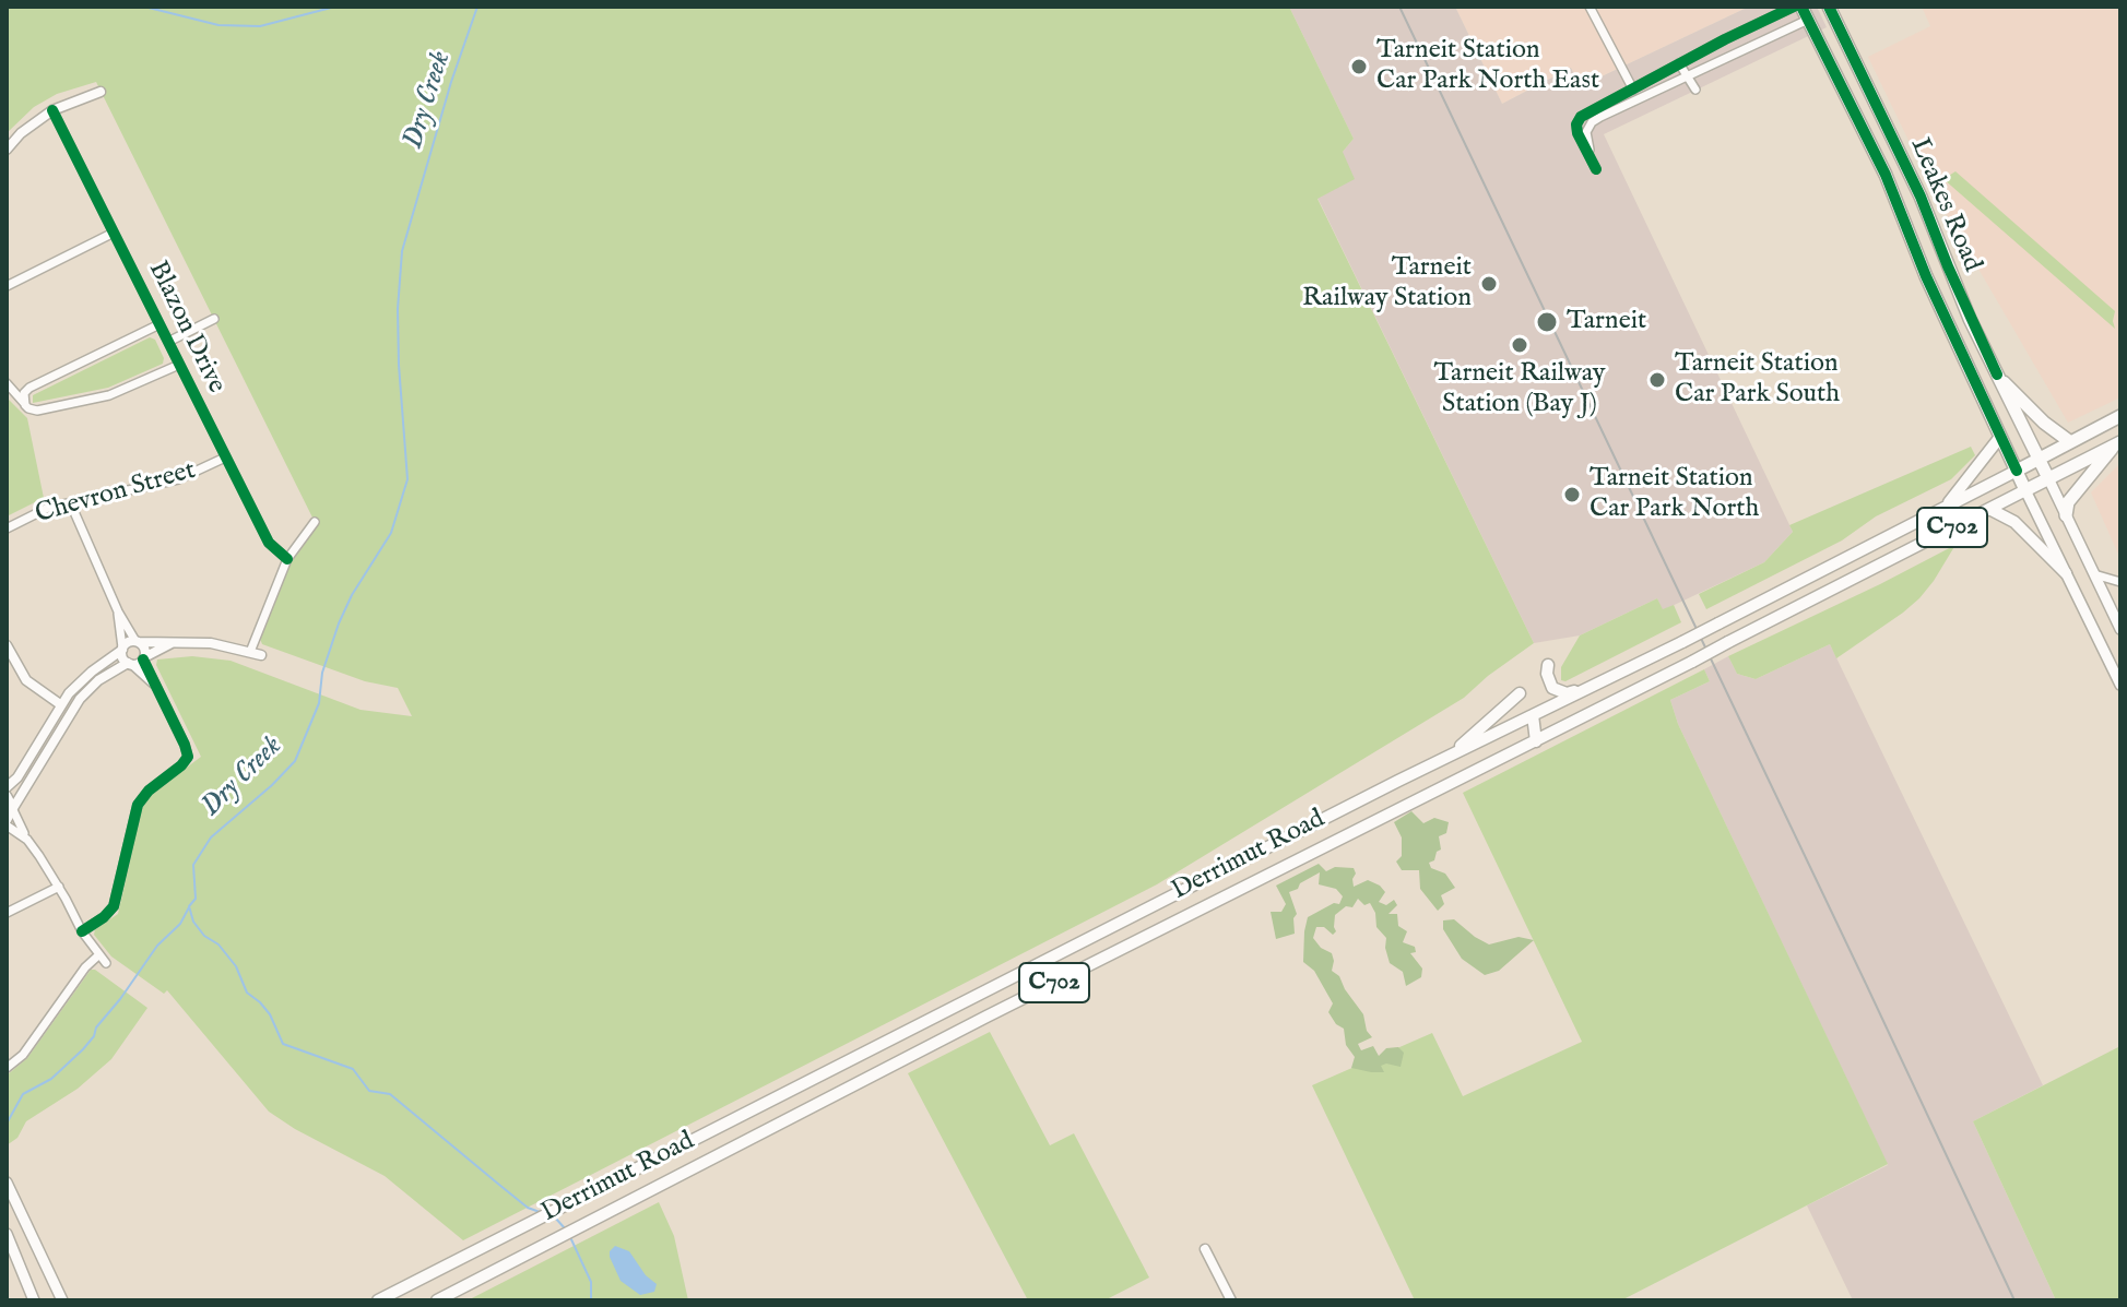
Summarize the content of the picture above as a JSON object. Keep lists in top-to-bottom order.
{
  "streets": {
    "highway": ["Leakes Road", "C702", "Derrimut Road"],
    "street": ["Blazon Drive", "Chevron Street"]
  },
  "crossings": [
    ["Leakes Road", "Derrimut Road"],
    ["Blazon Drive", "Chevron Street"]
  ],
  "water": ["Dry Creek"],
  "places": [
    "Tarneit Station Car Park North East",
    "Tarneit Railway Station",
    "Tarneit",
    "Tarneit Railway Station (Bay J)",
    "Tarneit Station Car Park South",
    "Tarneit Station Car Park North"
  ]
}
